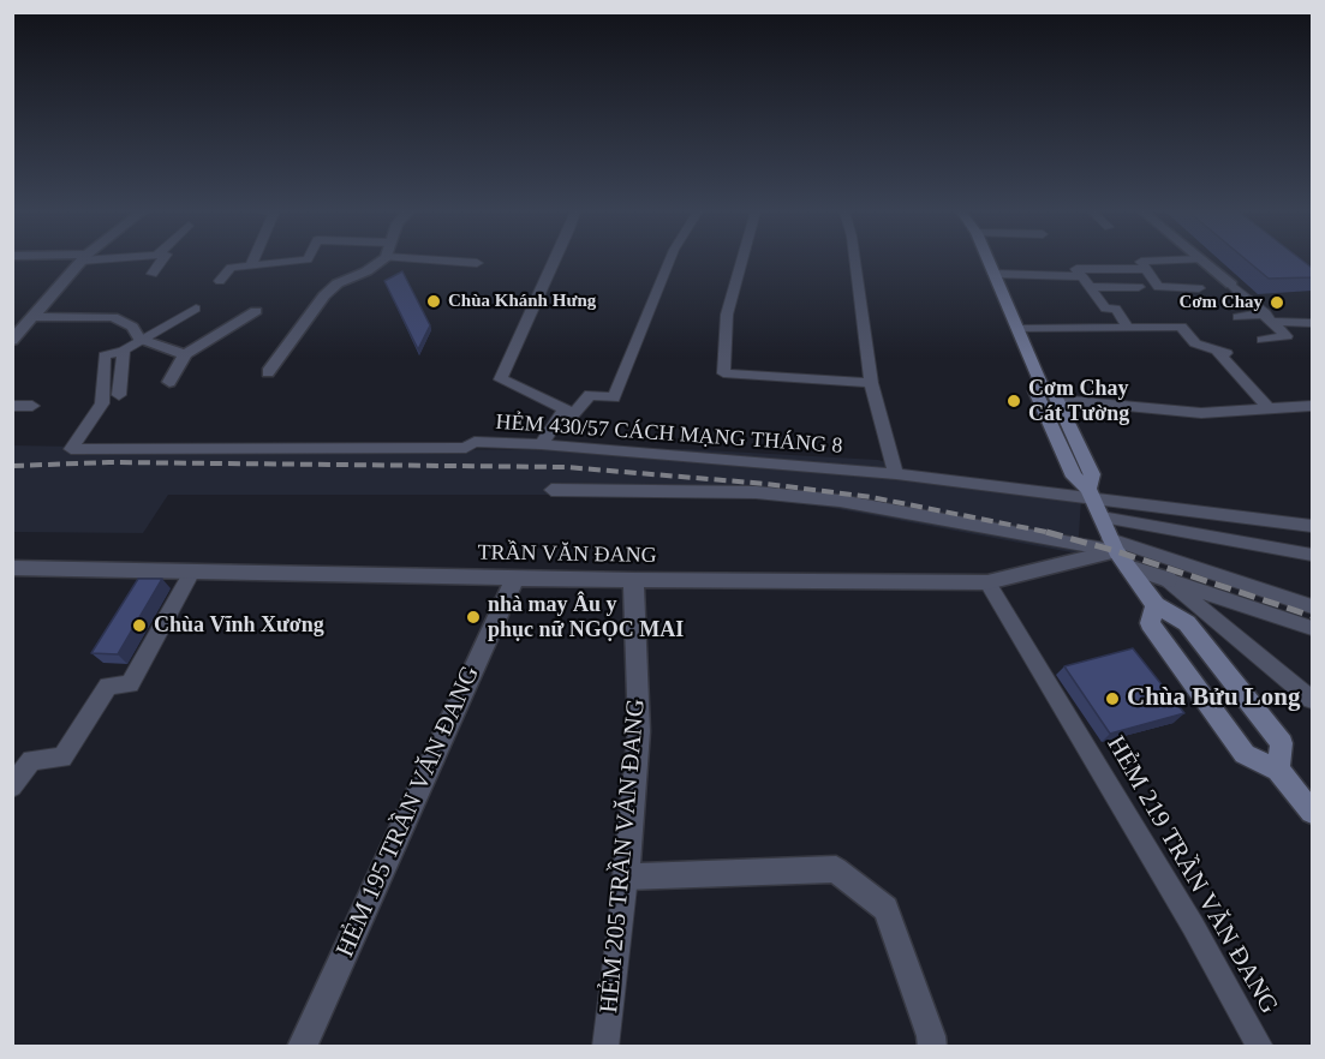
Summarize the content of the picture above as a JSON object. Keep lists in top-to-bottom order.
{
  "streets": {
    "street": ["TRẦN VĂN ÐANG", "HẺM 195 TRẦN VĂN ÐANG", "HẺM 205 TRẦN VĂN ÐANG"],
    "lane": ["HẺM 430/57 CÁCH MẠNG THÁNG 8", "HẺM 219 TRẦN VĂN ÐANG"]
  },
  "crossings": [
    ["TRẦN VĂN ÐANG", "HẺM 195 TRẦN VĂN ÐANG"],
    ["TRẦN VĂN ÐANG", "HẺM 205 TRẦN VĂN ÐANG"],
    ["TRẦN VĂN ÐANG", "HẺM 219 TRẦN VĂN ÐANG"]
  ],
  "places": [
    "Chùa Khánh Hưng",
    "Cơm Chay",
    "Cơm Chay Cát Tường",
    "nhà may Âu y phục nữ NGỌC MAI",
    "Chùa Vĩnh Xương",
    "Chùa Bửu Long"
  ]
}
